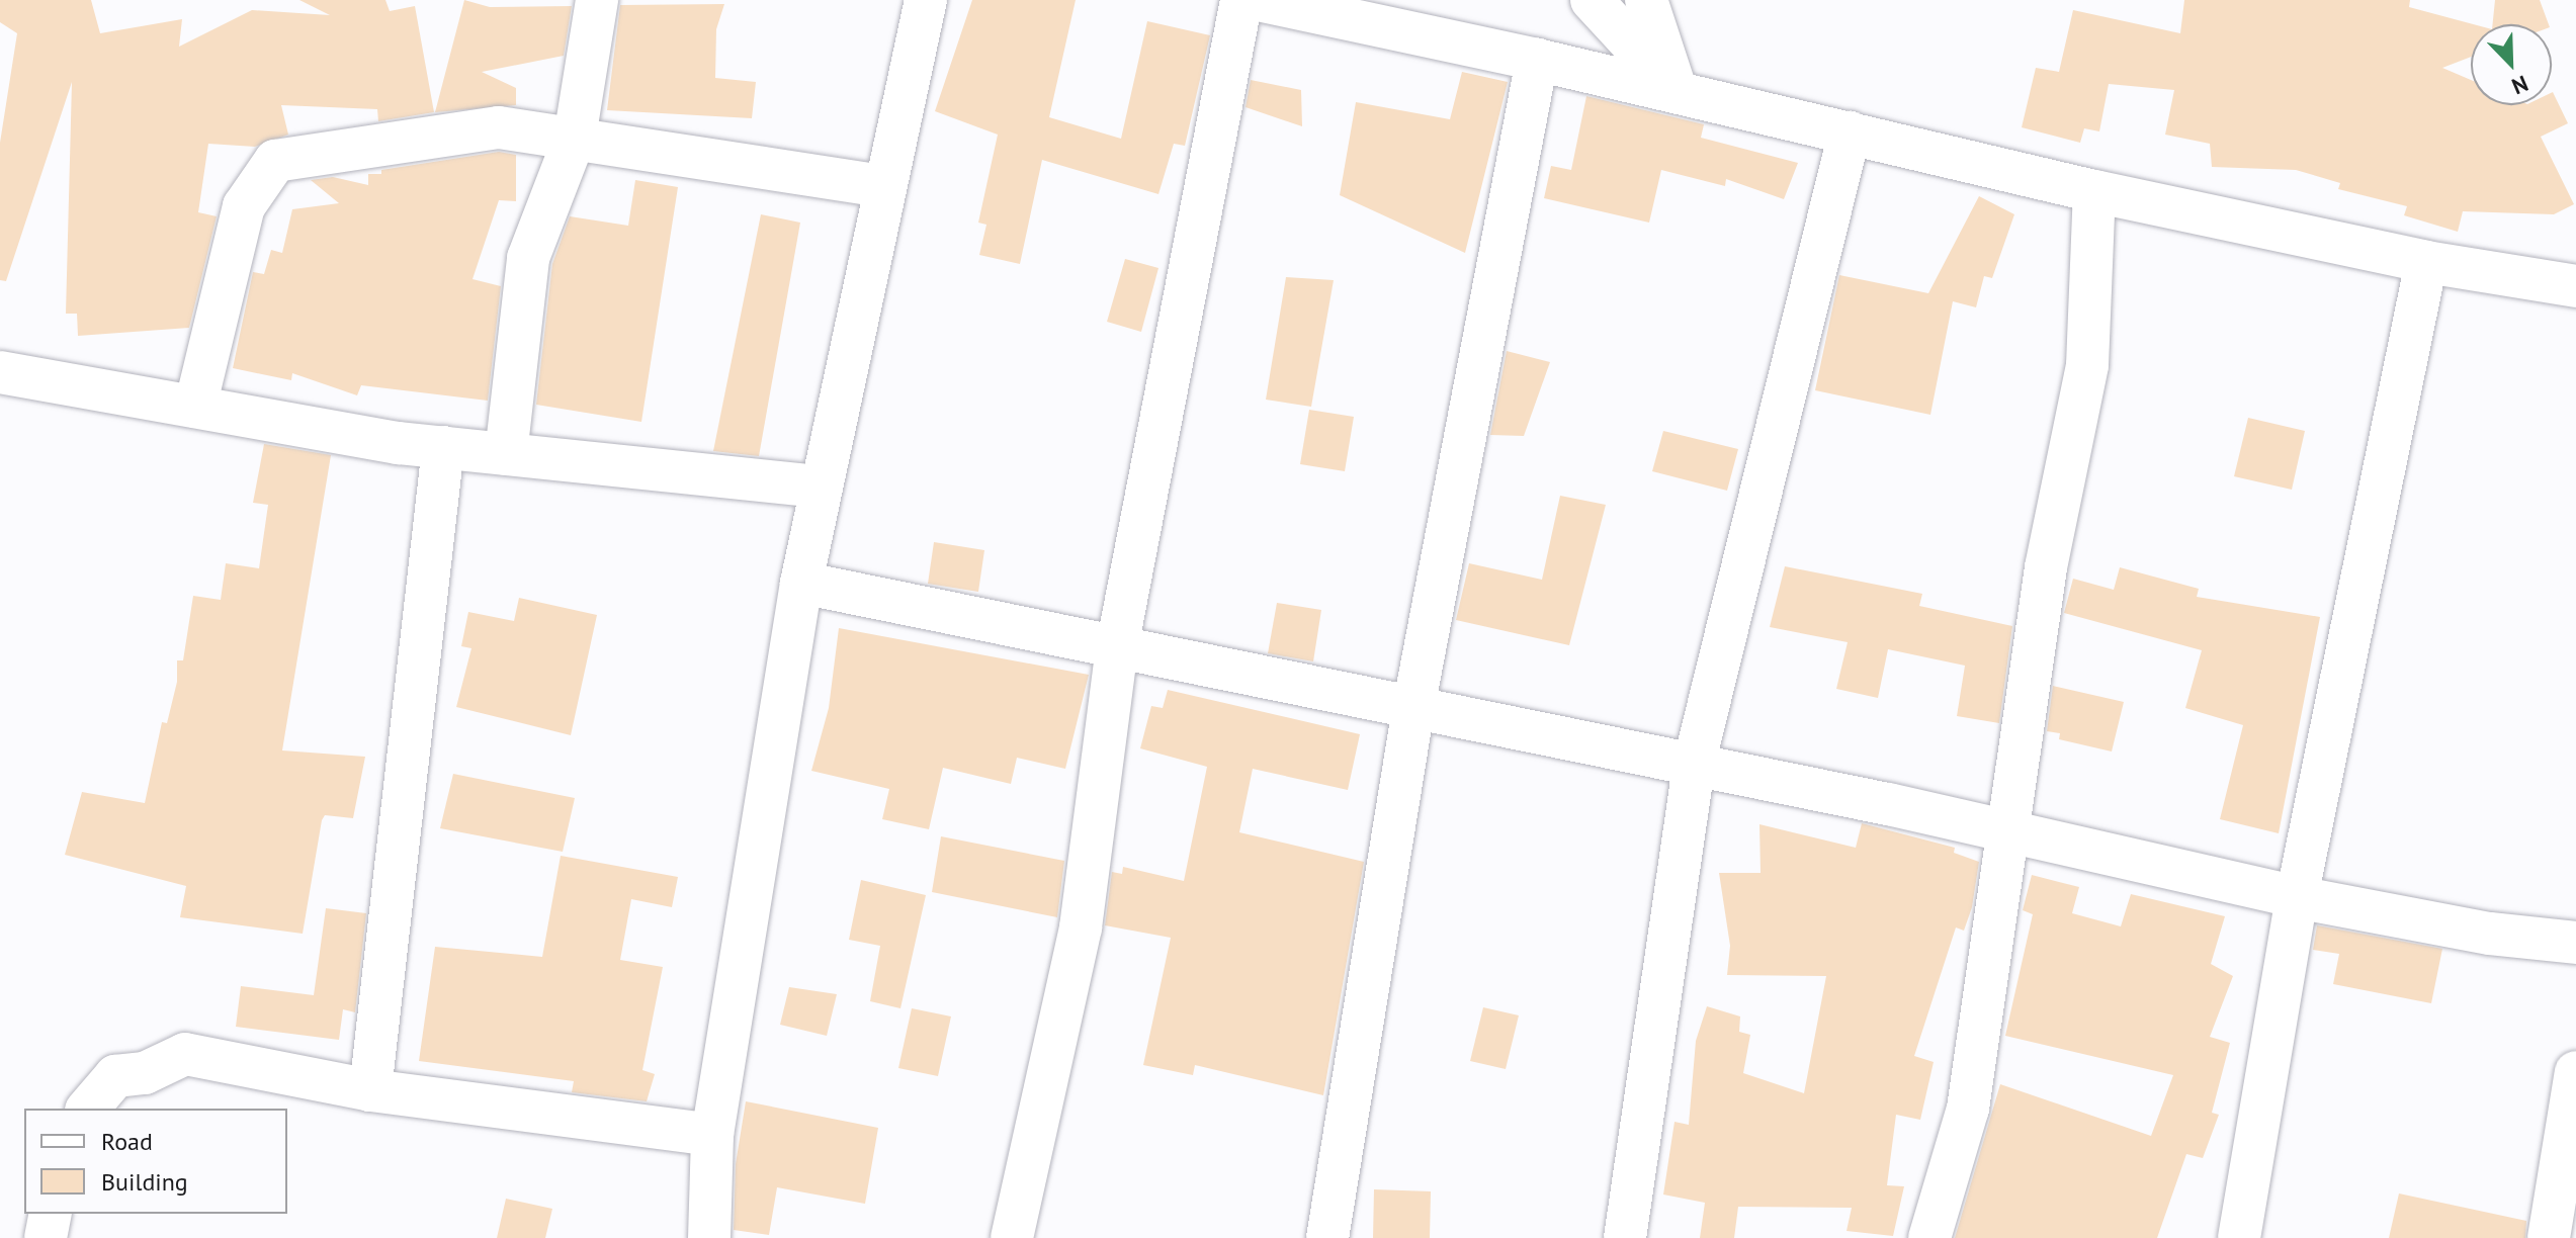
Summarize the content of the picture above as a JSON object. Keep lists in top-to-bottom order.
{
  "legend": ["Road", "Building"],
  "north": "bottom right"
}
